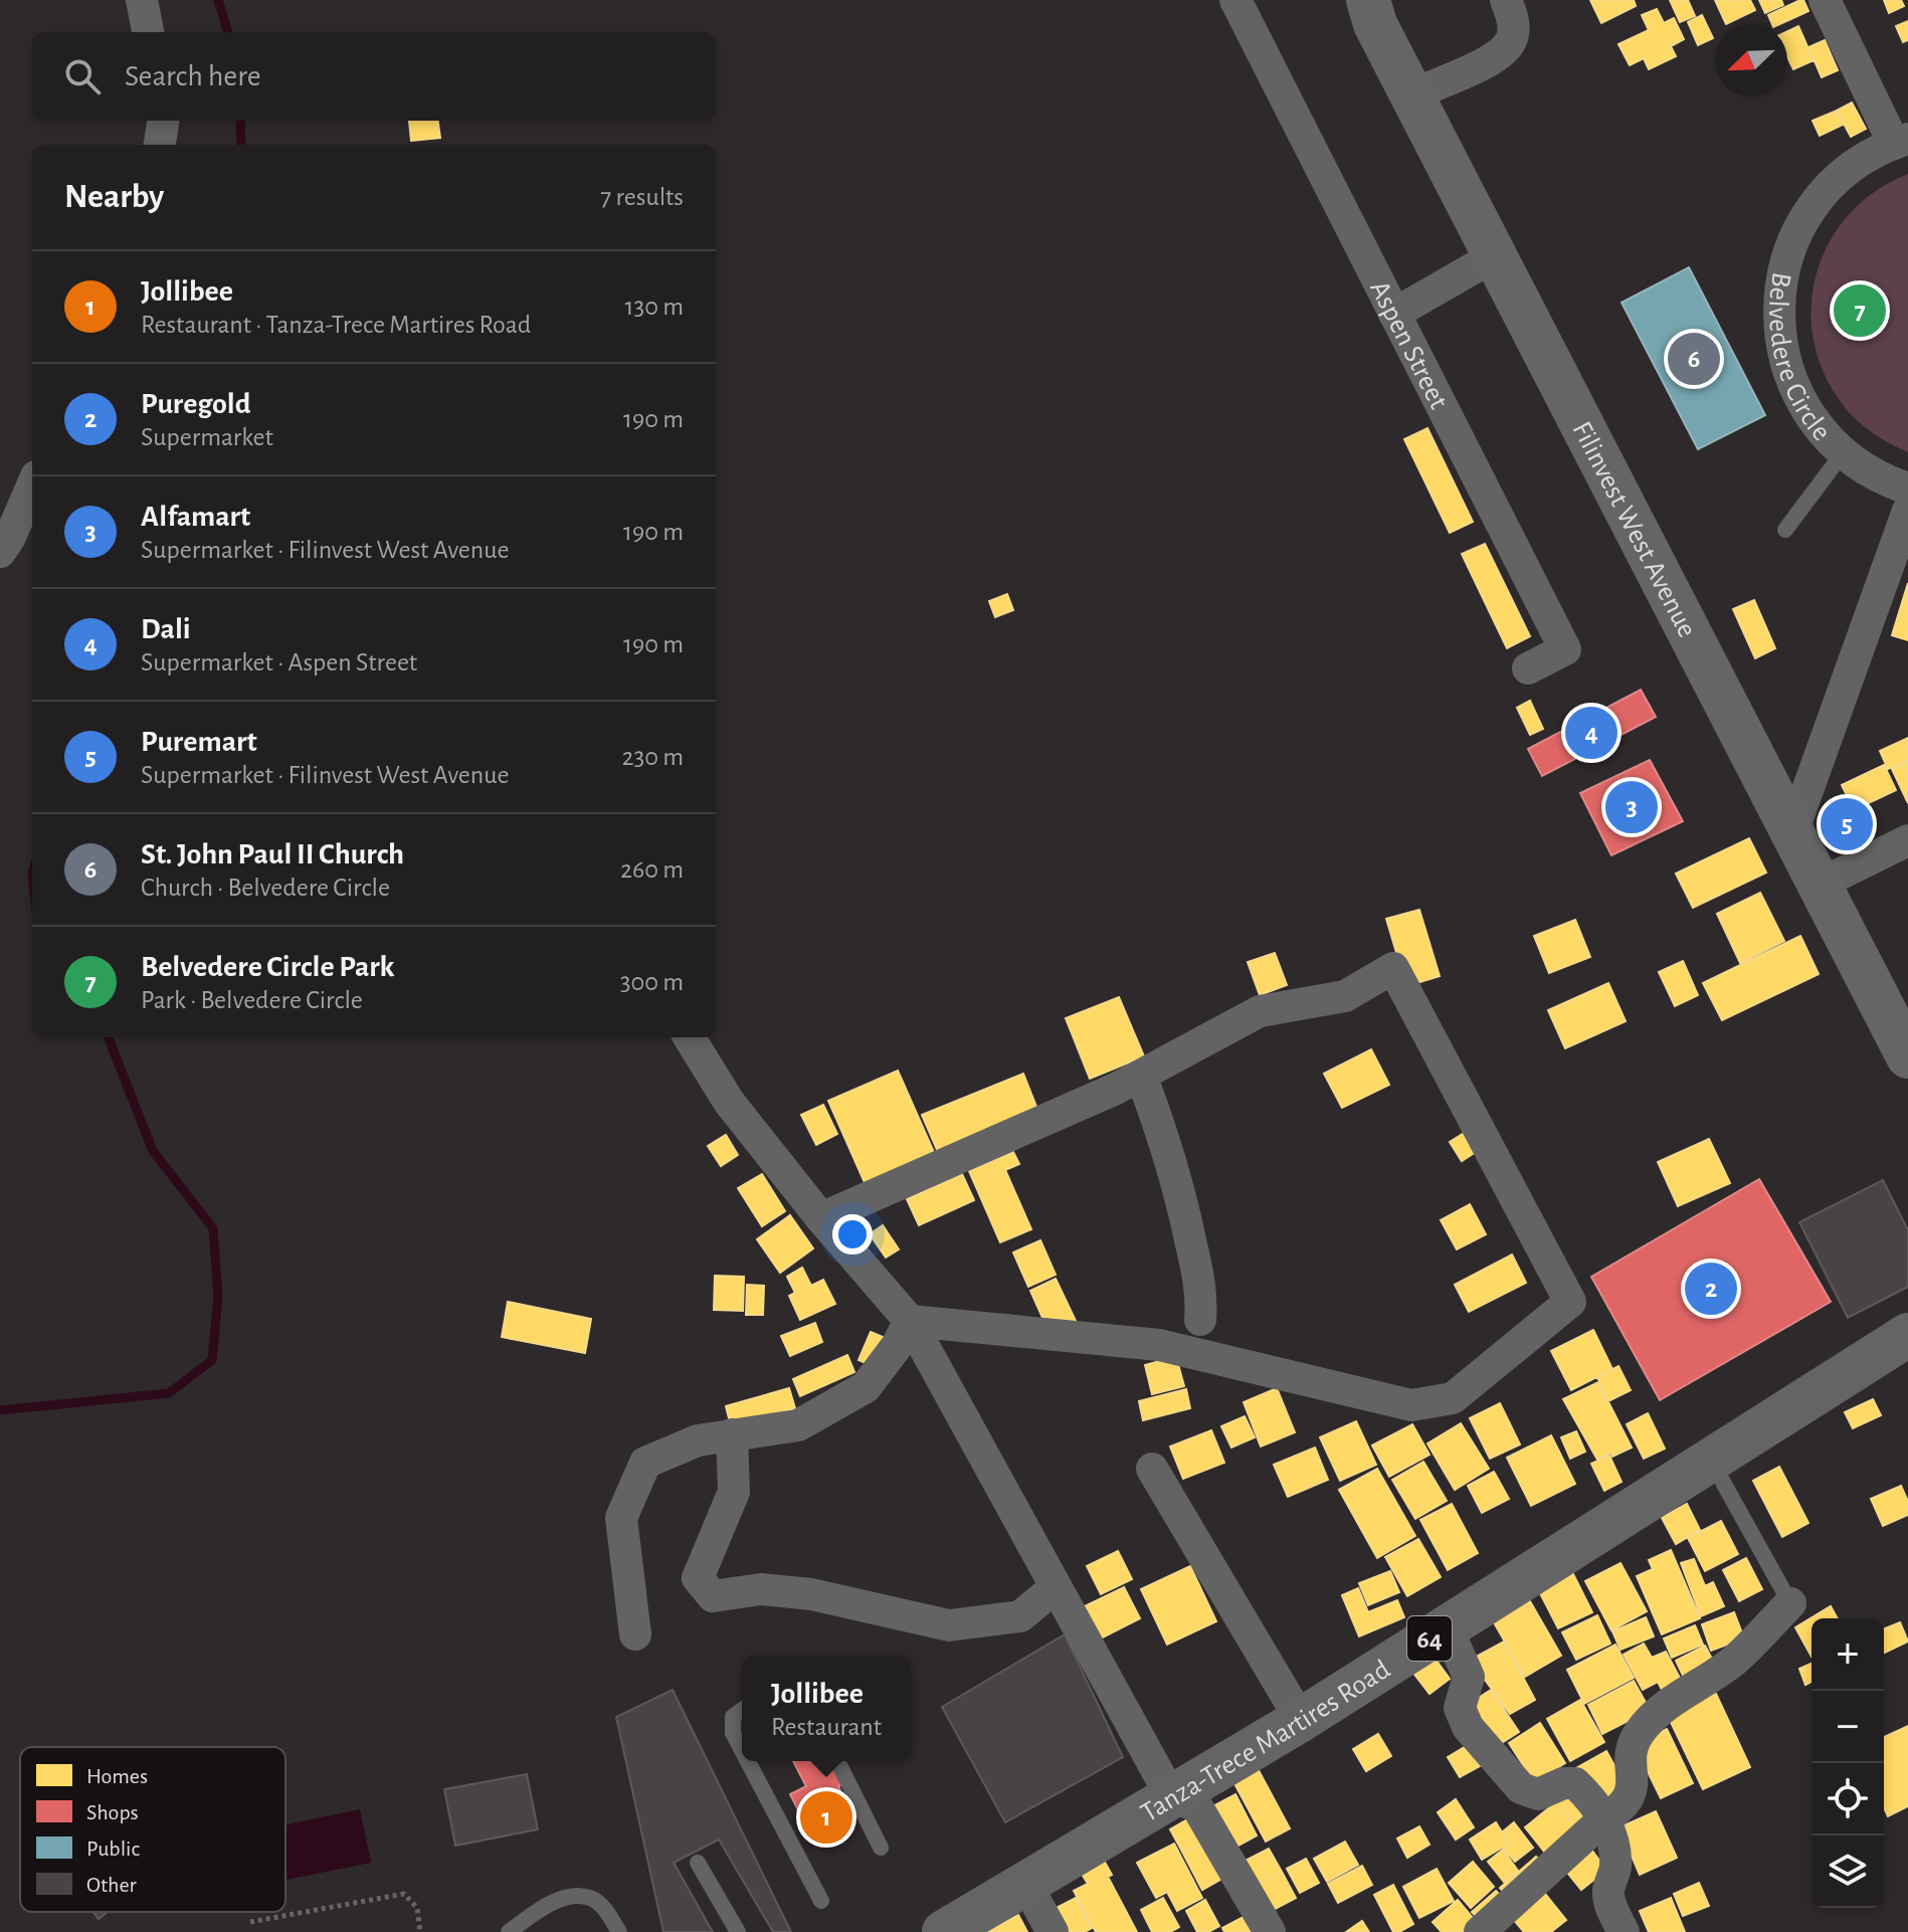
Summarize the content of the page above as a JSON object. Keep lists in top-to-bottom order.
{
  "streets": {
    "main road": ["64", "Tanza-Trece Martires Road"],
    "street": ["Aspen Street", "Belvedere Circle", "Filinvest West Avenue"]
  },
  "legend": [
    "Homes",
    "Shops",
    "Public",
    "Other"
  ],
  "north": "bottom left",
  "page": {
    "search": "Search here",
    "heading": ["Nearby", "7 results"],
    "list": [
      {
        "mark": "1",
        "name": "Jollibee",
        "note": "Restaurant · Tanza-Trece Martires Road",
        "value": "130 m"
      },
      {
        "mark": "2",
        "name": "Puregold",
        "note": "Supermarket",
        "value": "190 m"
      },
      {
        "mark": "3",
        "name": "Alfamart",
        "note": "Supermarket · Filinvest West Avenue",
        "value": "190 m"
      },
      {
        "mark": "4",
        "name": "Dali",
        "note": "Supermarket · Aspen Street",
        "value": "190 m"
      },
      {
        "mark": "5",
        "name": "Puremart",
        "note": "Supermarket · Filinvest West Avenue",
        "value": "230 m"
      },
      {
        "mark": "6",
        "name": "St. John Paul II Church",
        "note": "Church · Belvedere Circle",
        "value": "260 m"
      },
      {
        "mark": "7",
        "name": "Belvedere Circle Park",
        "note": "Park · Belvedere Circle",
        "value": "300 m"
      }
    ],
    "pins": [
      "7",
      "6",
      "4",
      "3",
      "5",
      "2",
      "1"
    ],
    "map_buttons": ["+", "−"],
    "popup": ["Jollibee", "Restaurant"]
  }
}
